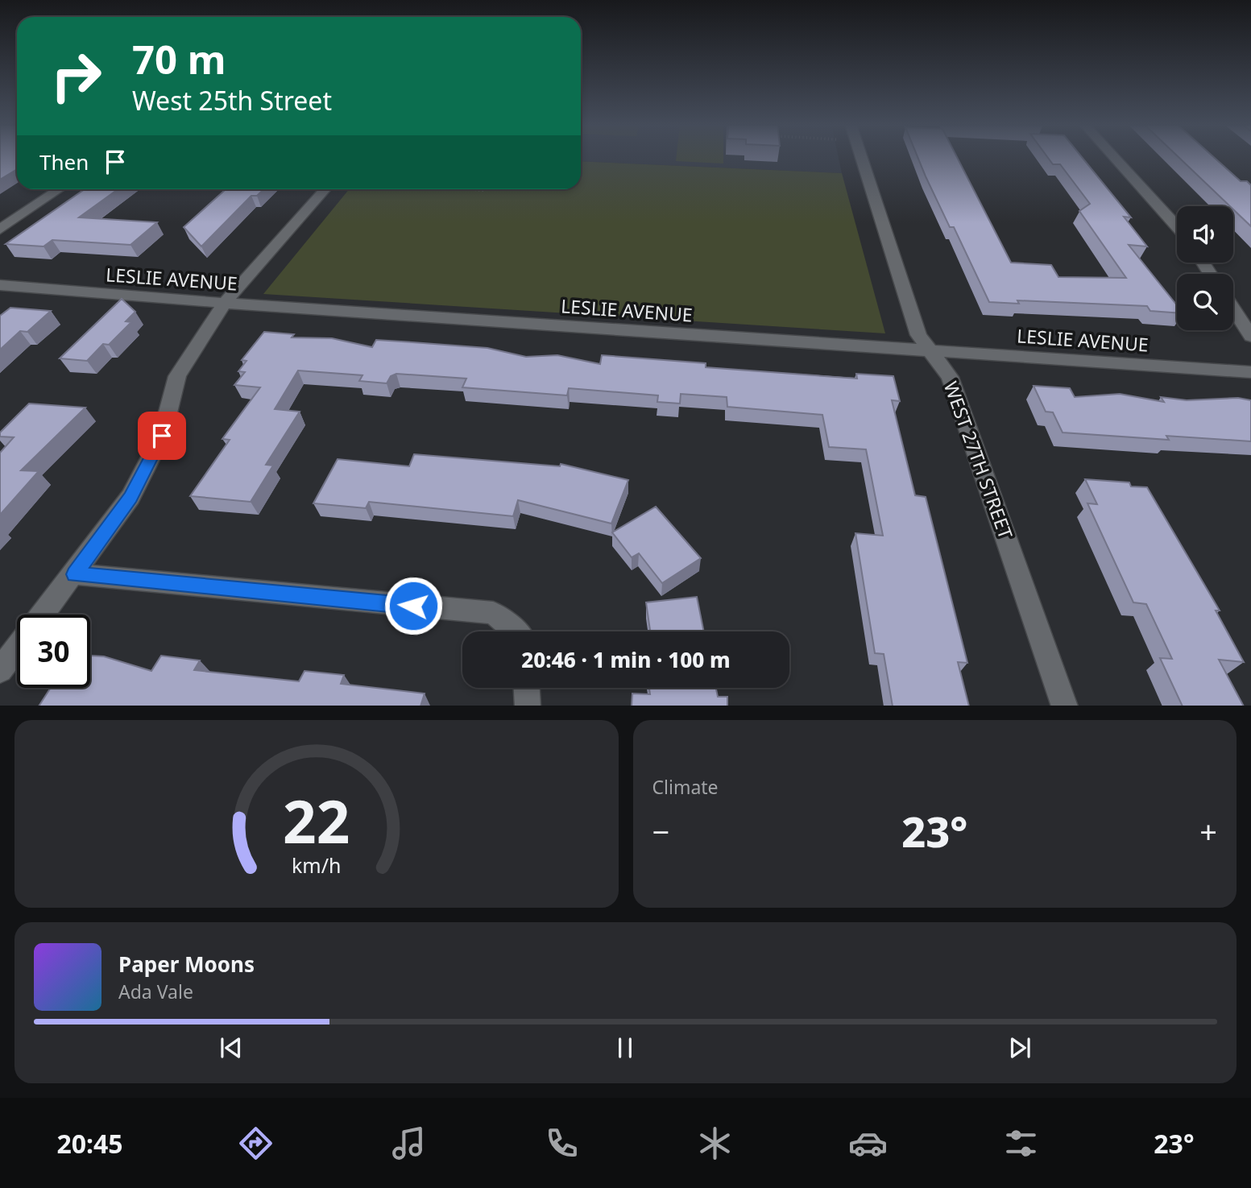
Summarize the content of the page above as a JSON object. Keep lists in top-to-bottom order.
{
  "streets": {
    "street": ["LESLIE AVENUE", "WEST 27TH STREET"]
  },
  "crossings": [
    ["LESLIE AVENUE", "WEST 27TH STREET"]
  ],
  "page": {
    "turn": ["70 m", "West 25th Street"],
    "then": "Then",
    "limit": "30",
    "trip": "20:46 · 1 min · 100 m",
    "tile": "Climate",
    "heat": ["−", "23°", "+"],
    "song": ["Paper Moons", "Ada Vale"],
    "tabs": ["20:45", "23°"],
    "gauge": ["22", "km/h"]
  }
}
